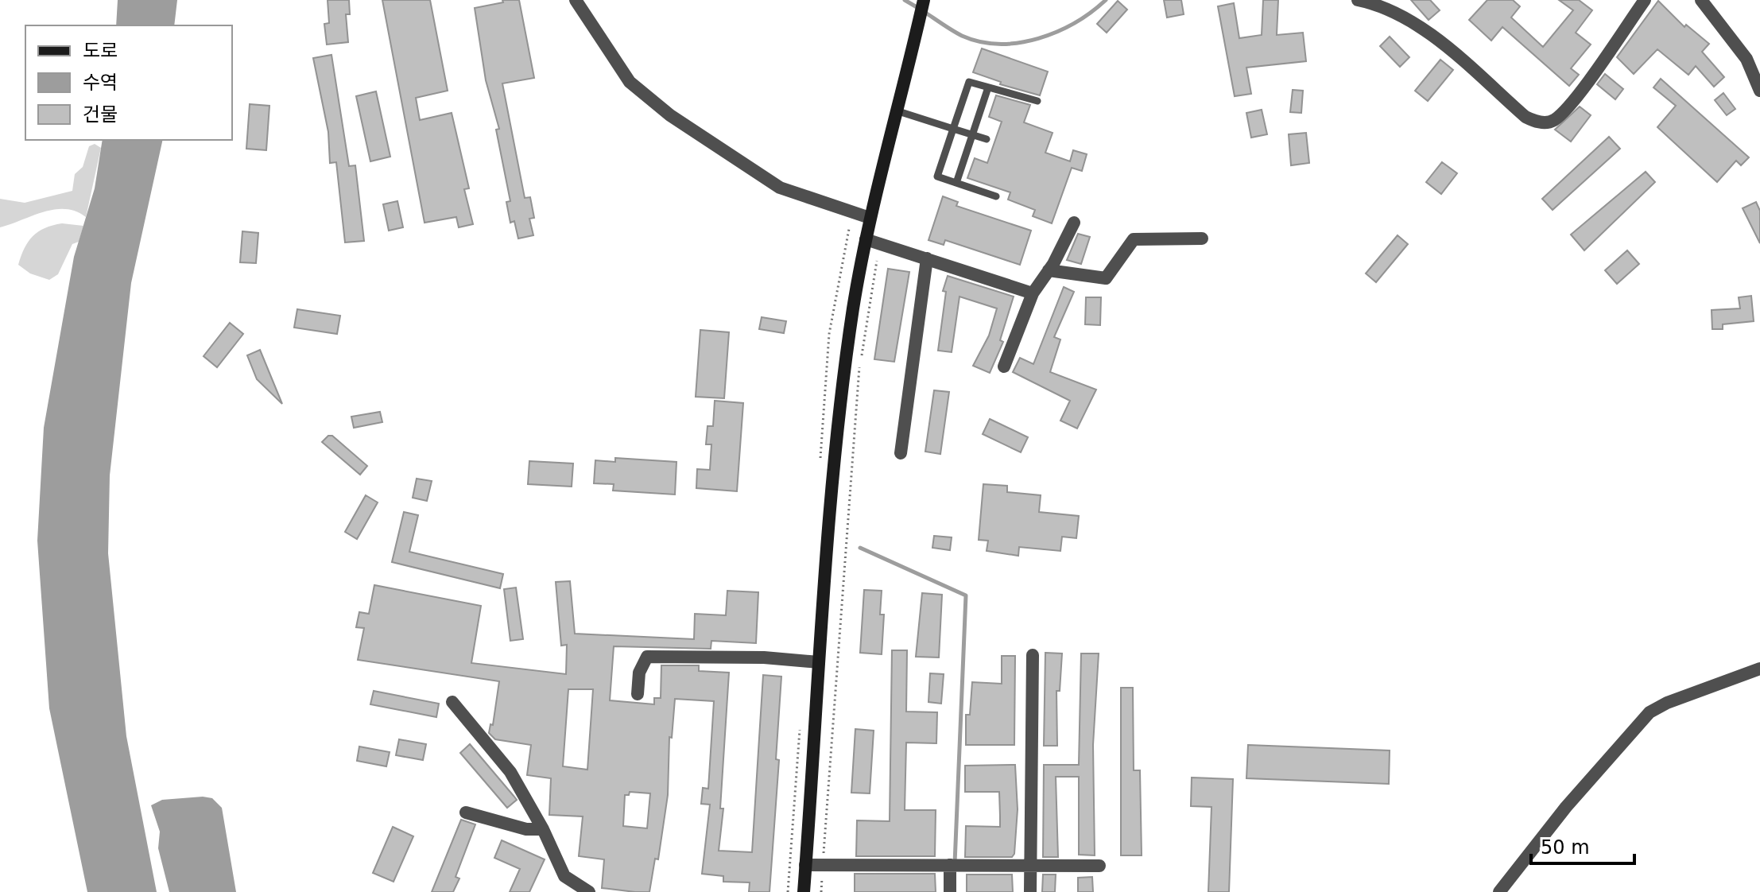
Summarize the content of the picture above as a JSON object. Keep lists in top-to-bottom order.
{
  "legend": ["도로", "수역", "건물"],
  "scale_bar": "50 m"
}
